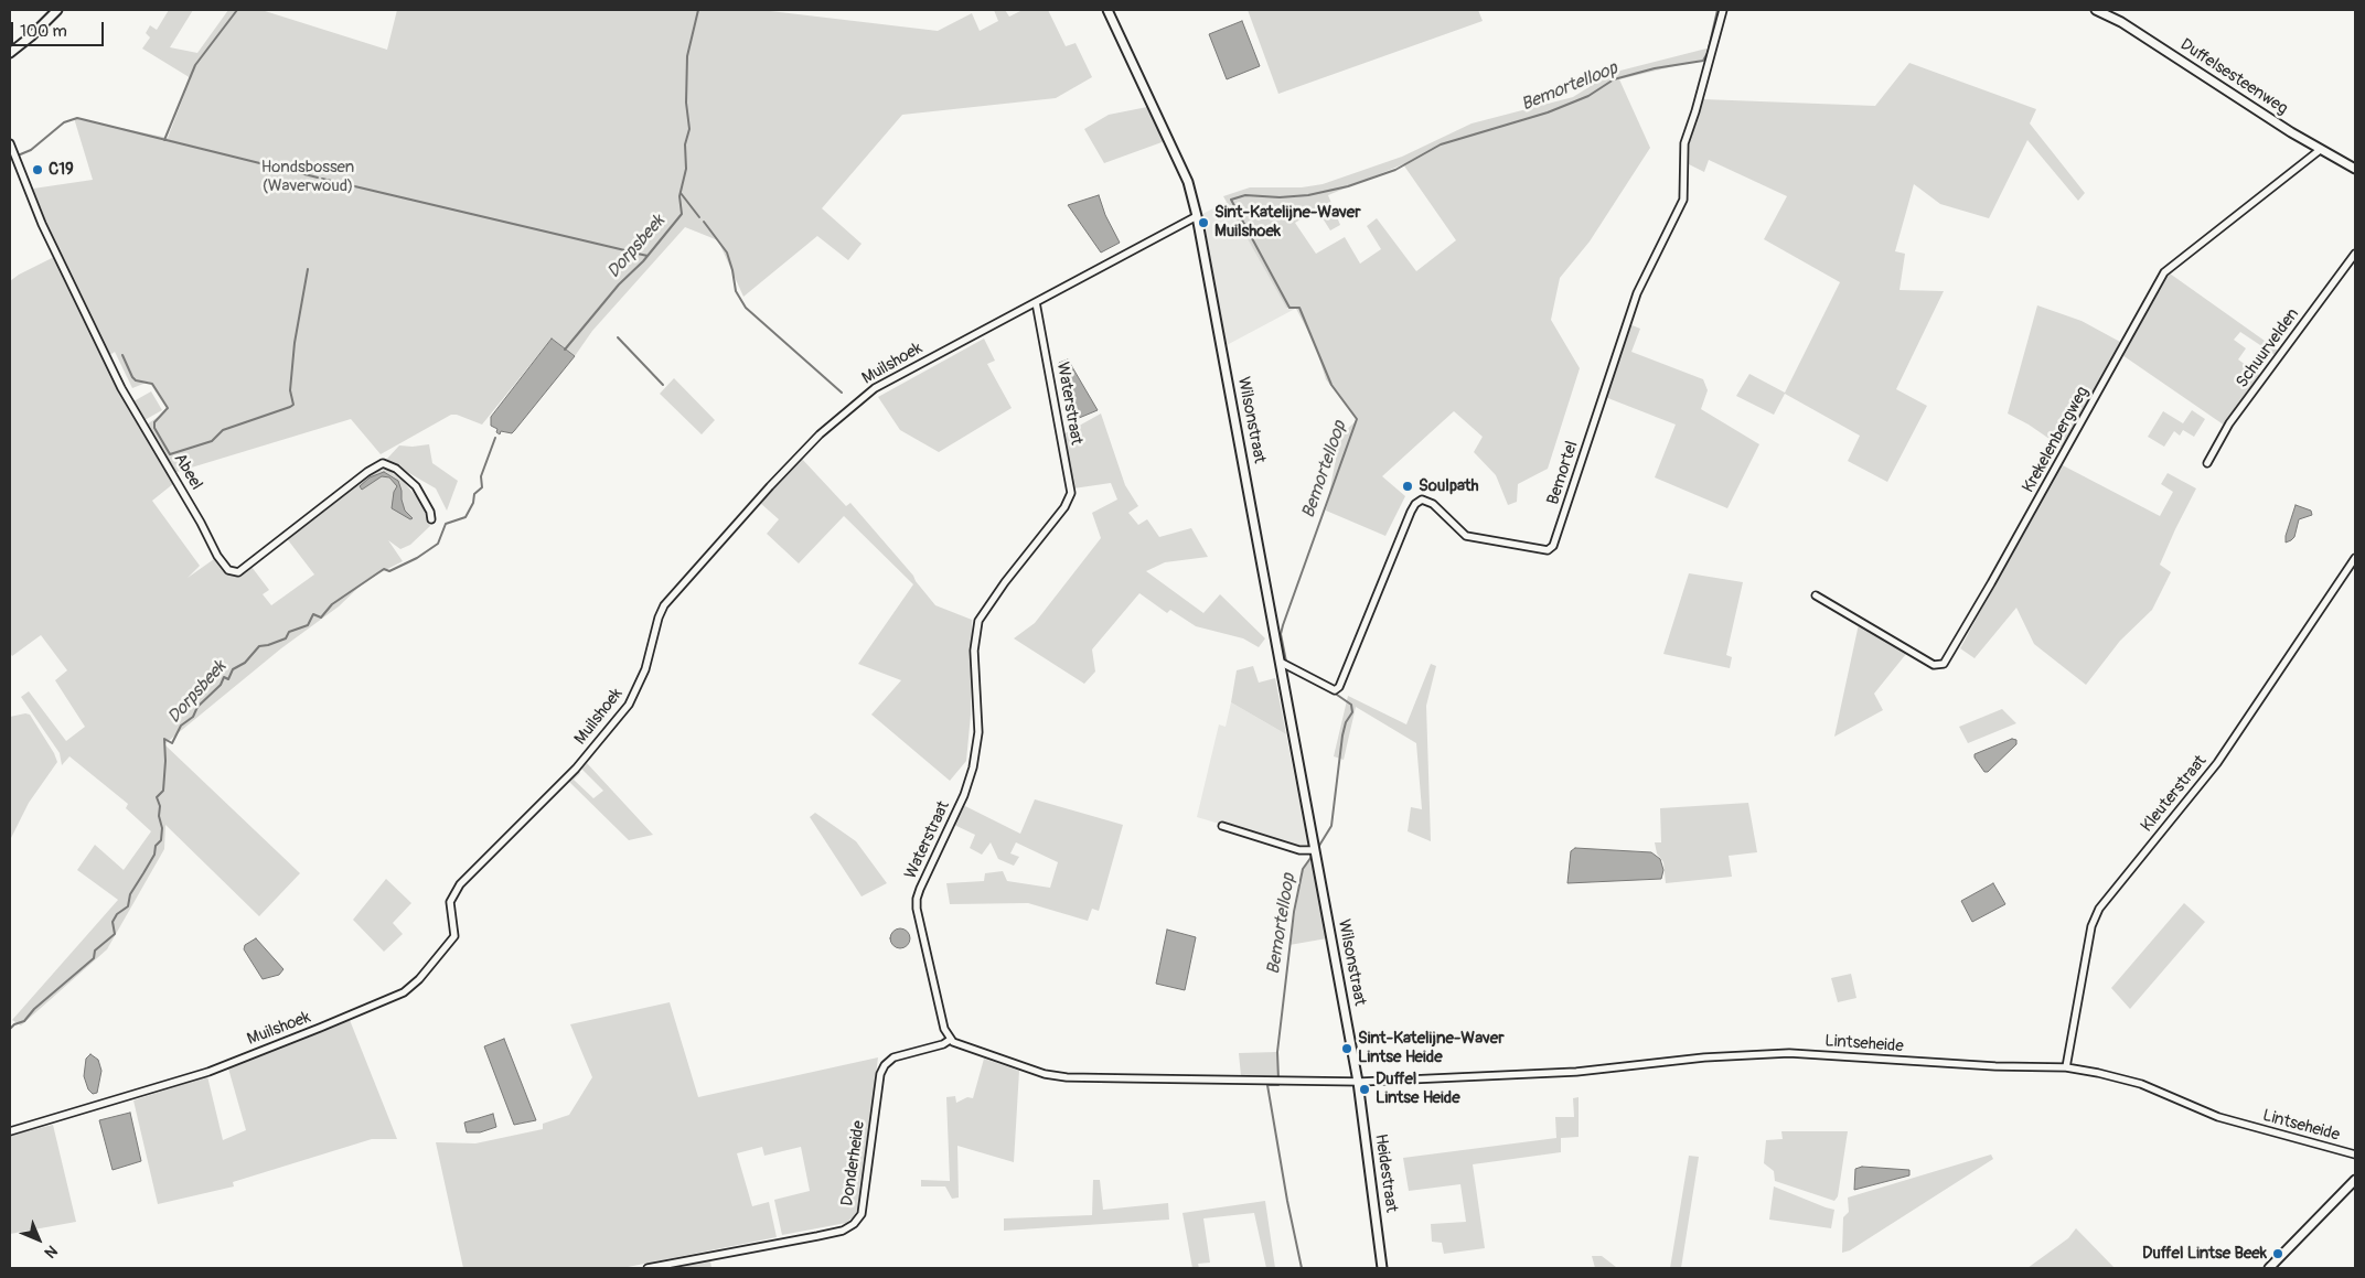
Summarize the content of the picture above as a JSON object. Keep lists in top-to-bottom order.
{
  "streets": {
    "street": [
      "Duffelsesteenweg",
      "Schuurvelden",
      "Muilshoek",
      "Waterstraat",
      "Wilsonstraat",
      "Krekelenbergweg",
      "Abeel",
      "Bemortel",
      "Kleuterstraat",
      "Lintseheide",
      "Donderheide",
      "Heidestraat"
    ]
  },
  "crossings": [
    ["Duffelsesteenweg", "Krekelenbergweg"],
    ["Muilshoek", "Waterstraat"],
    ["Muilshoek", "Wilsonstraat"],
    ["Waterstraat", "Donderheide"],
    ["Wilsonstraat", "Bemortel"],
    ["Wilsonstraat", "Lintseheide"],
    ["Wilsonstraat", "Heidestraat"],
    ["Kleuterstraat", "Lintseheide"],
    ["Lintseheide", "Heidestraat"]
  ],
  "water": ["Bemortelloop", "Dorpsbeek"],
  "parks": ["Hondsbossen (Waverwoud)"],
  "places": [
    "C19",
    "Sint-Katelijne-Waver Muilshoek",
    "Soulpath",
    "Sint-Katelijne-Waver Lintse Heide",
    "Duffel Lintse Heide",
    "Duffel Lintse Beek"
  ],
  "scale_bar": "100 m",
  "north": "bottom right"
}
